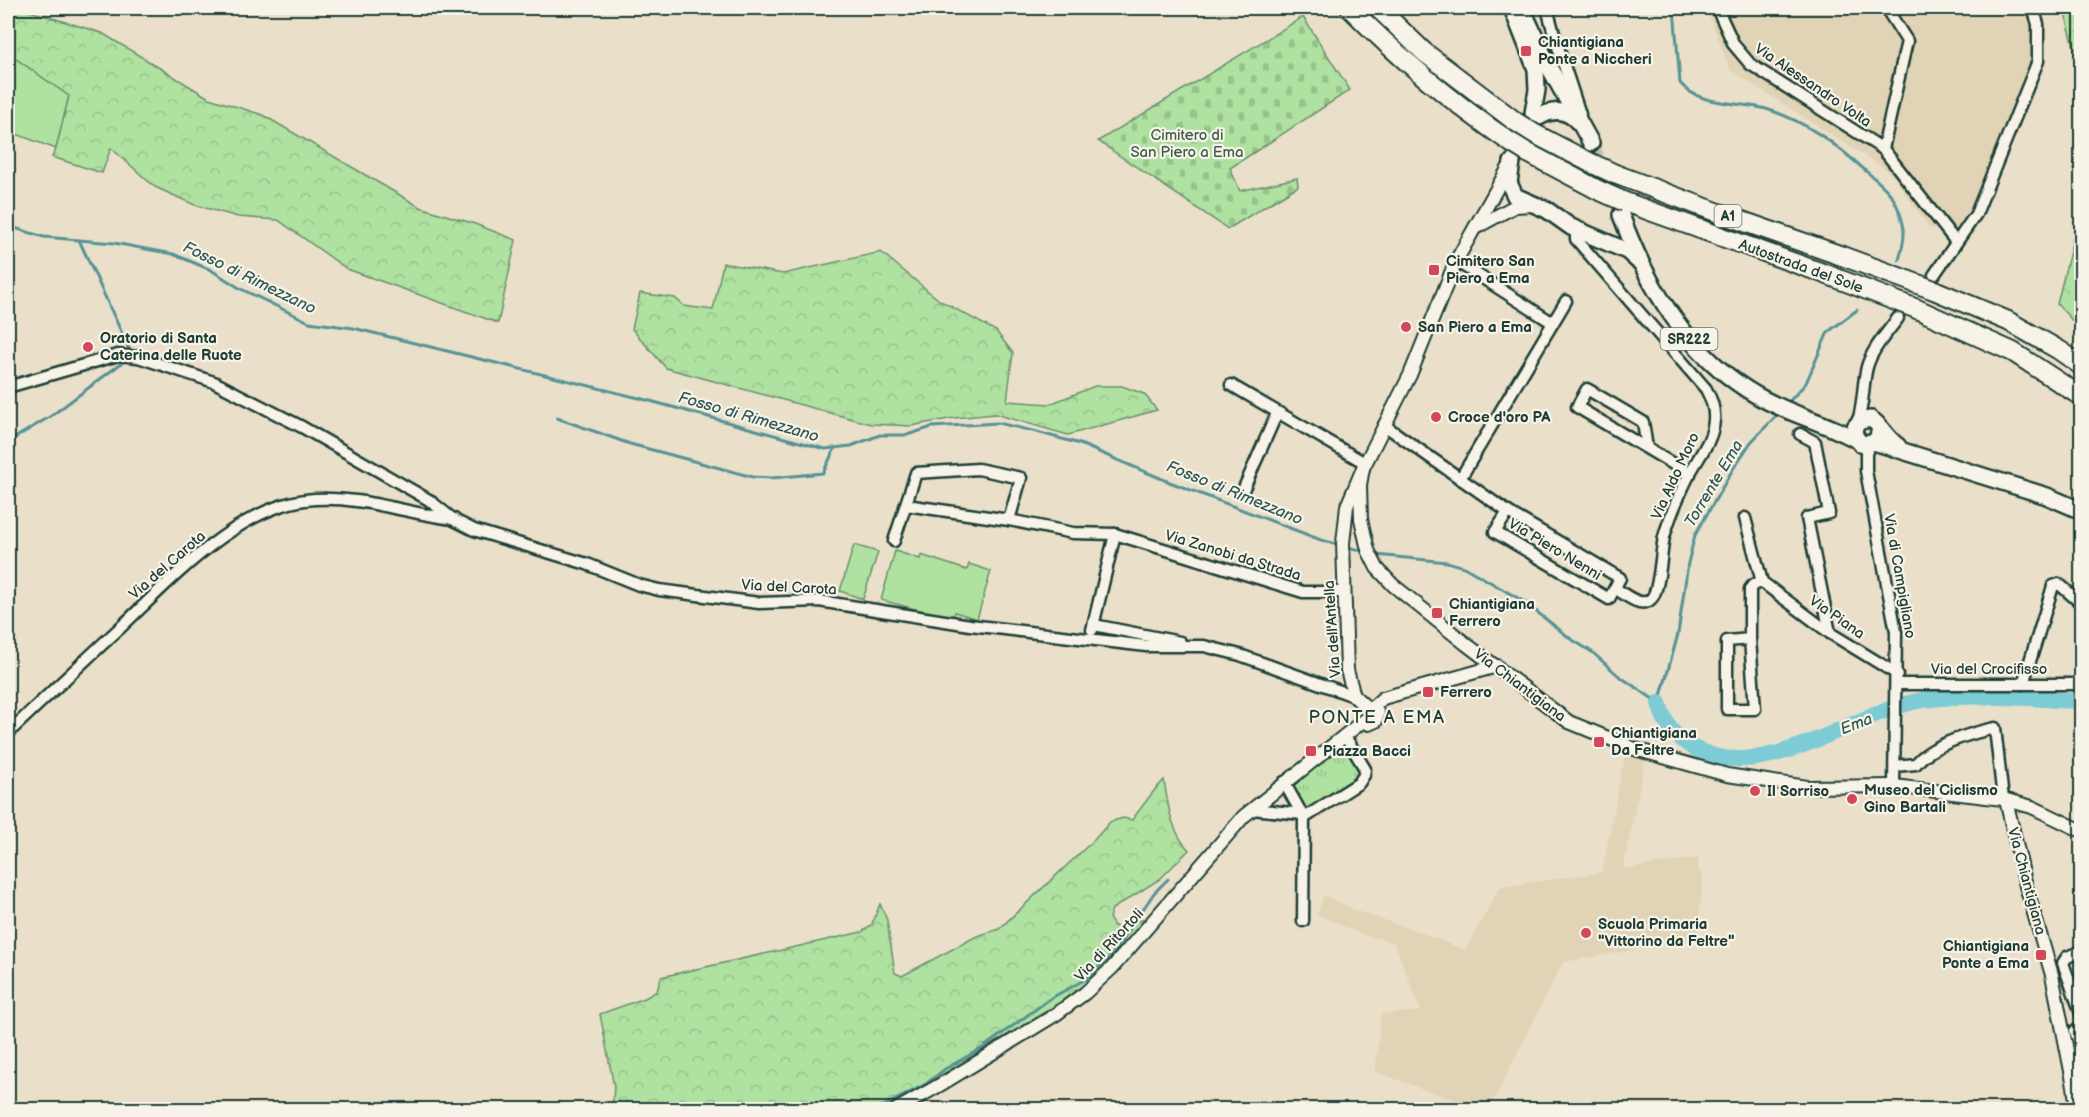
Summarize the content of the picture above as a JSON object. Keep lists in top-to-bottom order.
{
  "streets": {
    "highway": ["A1", "Autostrada del Sole"],
    "main road": ["SR222"],
    "street": [
      "Via Alessandro Volta",
      "Via Aldo Moro",
      "Via Piero Nenni",
      "Via Zanobi da Strada",
      "Via del Carota",
      "Via di Campigliano",
      "Via Piana",
      "Via dell'Antella",
      "Via del Crocifisso",
      "Via Chiantigiana",
      "Via di Ritortoli"
    ]
  },
  "crossings": [
    ["Autostrada del Sole", "SR222"],
    ["Autostrada del Sole", "Via Chiantigiana"],
    ["SR222", "Via Aldo Moro"],
    ["SR222", "Via di Campigliano"],
    ["SR222", "Via Chiantigiana"],
    ["Via Aldo Moro", "Via Piero Nenni"],
    ["Via Piero Nenni", "Via Chiantigiana"],
    ["Via Zanobi da Strada", "Via dell'Antella"],
    ["Via del Carota", "Via dell'Antella"],
    ["Via di Campigliano", "Via Piana"],
    ["Via di Campigliano", "Via del Crocifisso"],
    ["Via di Campigliano", "Via Chiantigiana"],
    ["Via Piana", "Via del Crocifisso"],
    ["Via dell'Antella", "Via Chiantigiana"],
    ["Via dell'Antella", "Via di Ritortoli"]
  ],
  "districts": ["PONTE A EMA"],
  "water": ["Fosso di Rimezzano", "Torrente Ema", "Ema"],
  "parks": ["Cimitero di San Piero a Ema"],
  "places": {
    "transit": [
      "Chiantigiana Ponte a Niccheri",
      "Cimitero San Piero a Ema",
      "Chiantigiana Ferrero",
      "Ferrero",
      "Chiantigiana Da Feltre",
      "Piazza Bacci",
      "Chiantigiana Ponte a Ema"
    ],
    "other": [
      "San Piero a Ema",
      "Oratorio di Santa Caterina delle Ruote",
      "Croce d'oro PA",
      "Il Sorriso",
      "Museo del Ciclismo Gino Bartali",
      "Scuola Primaria \"Vittorino da Feltre\""
    ]
  }
}
